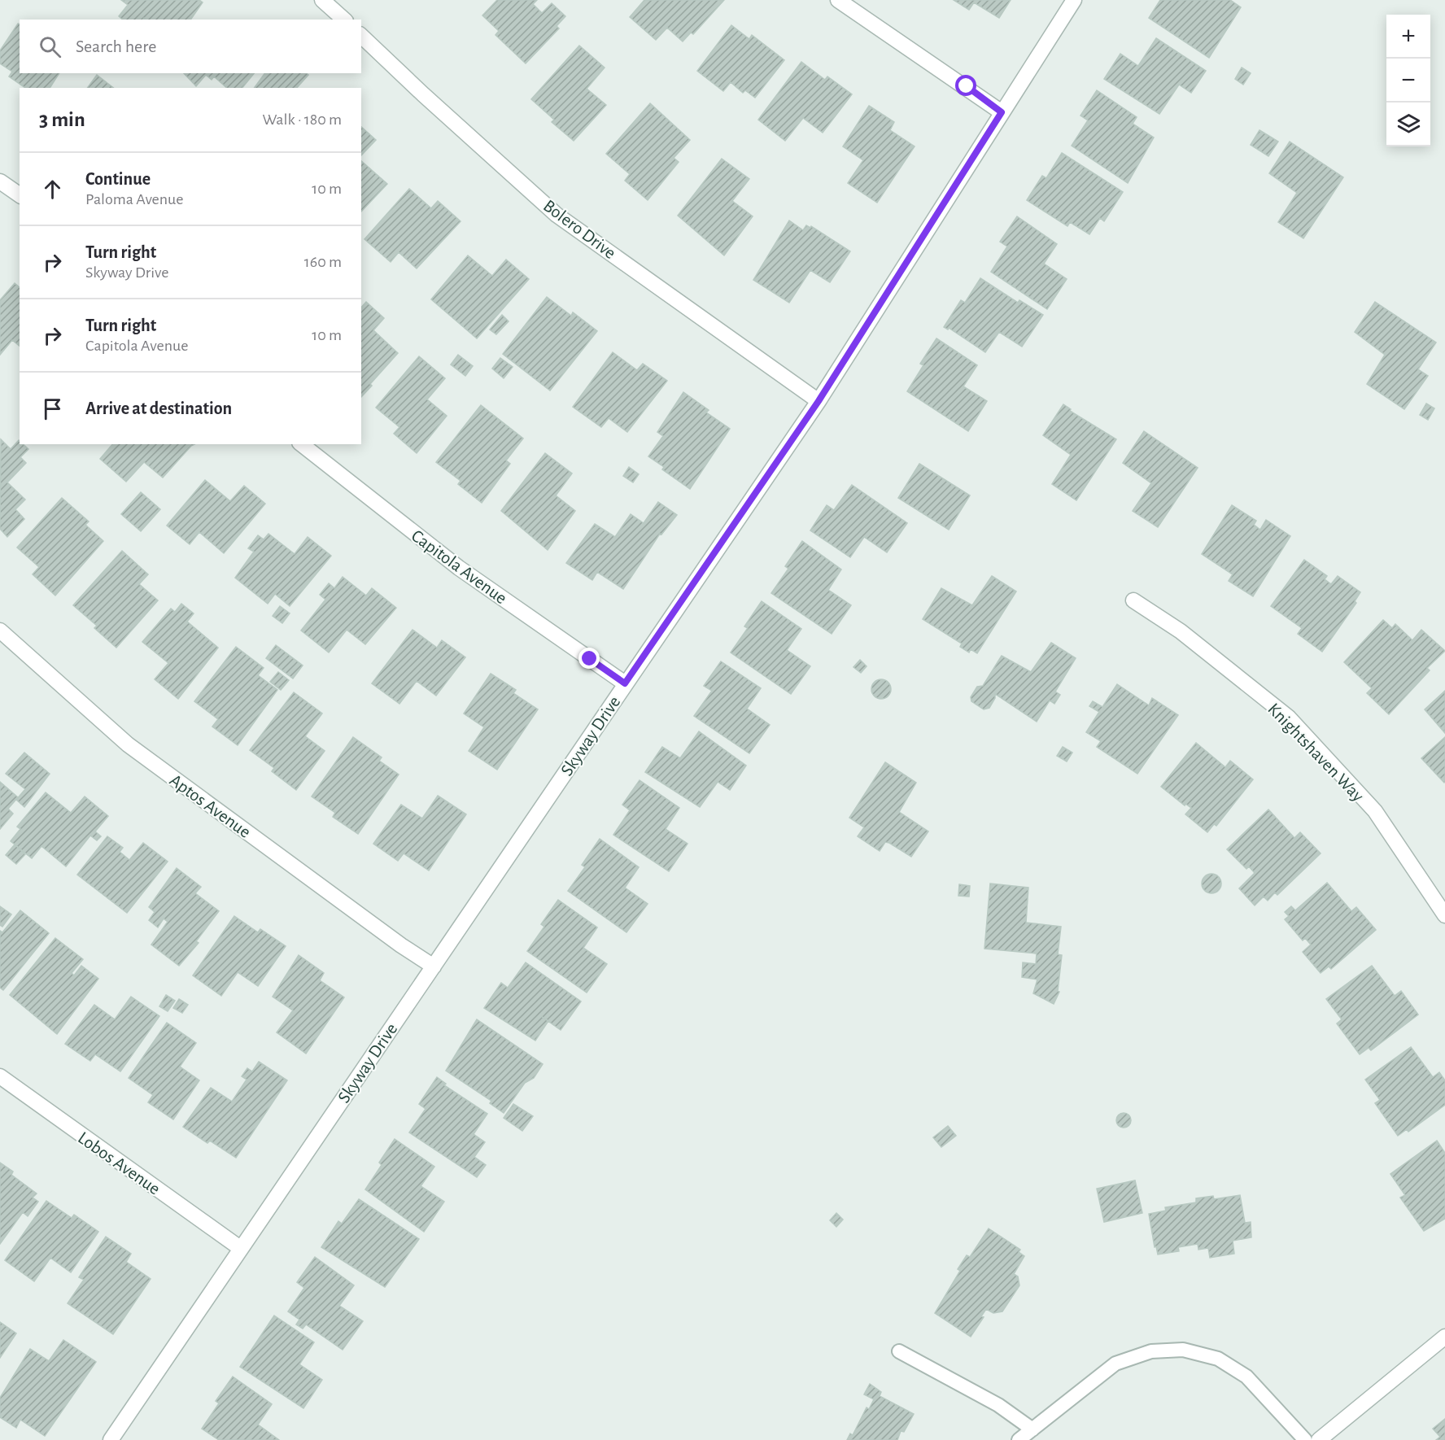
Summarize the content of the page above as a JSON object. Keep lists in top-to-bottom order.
{
  "streets": {
    "street": [
      "Bolero Drive",
      "Capitola Avenue",
      "Skyway Drive",
      "Knightshaven Way",
      "Aptos Avenue",
      "Lobos Avenue"
    ]
  },
  "crossings": [
    ["Bolero Drive", "Skyway Drive"],
    ["Capitola Avenue", "Skyway Drive"],
    ["Skyway Drive", "Aptos Avenue"],
    ["Skyway Drive", "Lobos Avenue"]
  ],
  "page": {
    "map_buttons": ["+", "−"],
    "search": "Search here",
    "heading": ["3 min", "Walk · 180 m"],
    "list": [
      ["Continue", "Paloma Avenue", "10 m"],
      ["Turn right", "Skyway Drive", "160 m"],
      ["Turn right", "Capitola Avenue", "10 m"],
      "Arrive at destination"
    ]
  }
}
